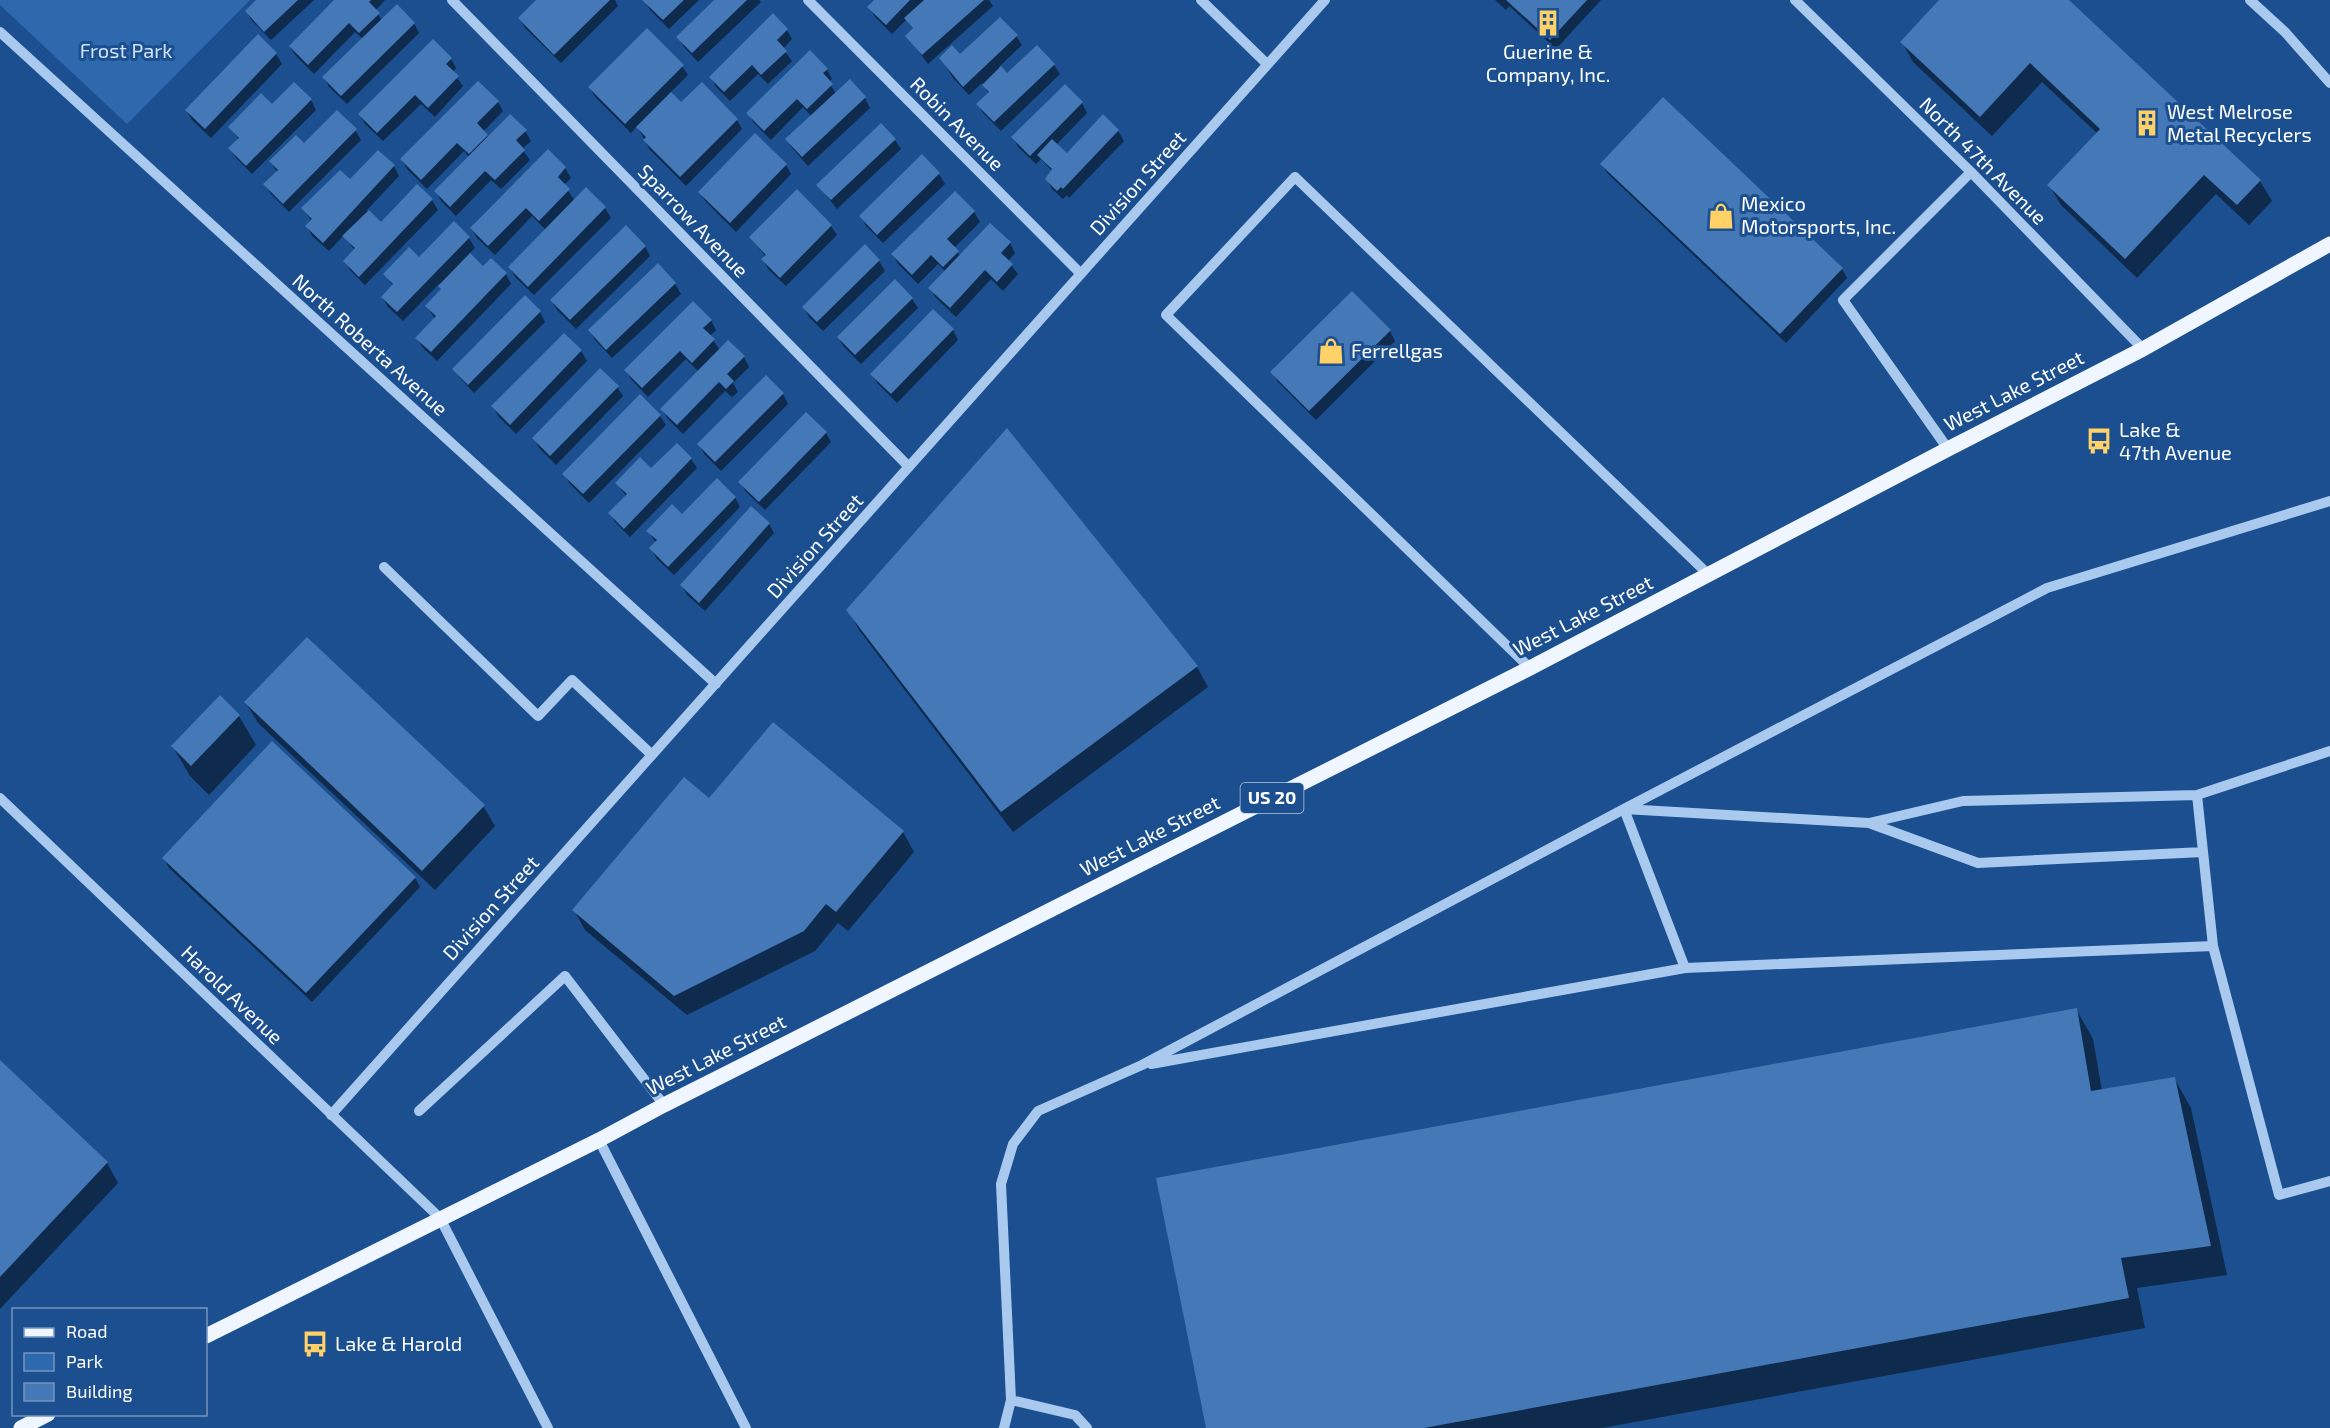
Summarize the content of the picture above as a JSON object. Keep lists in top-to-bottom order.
{
  "streets": {
    "main road": ["West Lake Street", "US 20"],
    "street": [
      "Robin Avenue",
      "North 47th Avenue",
      "Division Street",
      "Sparrow Avenue",
      "North Roberta Avenue",
      "Harold Avenue"
    ]
  },
  "crossings": [
    ["Robin Avenue", "Division Street"],
    ["North 47th Avenue", "West Lake Street"],
    ["Division Street", "Sparrow Avenue"],
    ["Division Street", "North Roberta Avenue"],
    ["Division Street", "Harold Avenue"],
    ["West Lake Street", "Harold Avenue"]
  ],
  "parks": ["Frost Park"],
  "places": {
    "building": ["Guerine & Company, Inc.", "West Melrose Metal Recyclers"],
    "shop": ["Mexico Motorsports, Inc.", "Ferrellgas"],
    "bus stop": ["Lake & 47th Avenue", "Lake & Harold"]
  },
  "legend": ["Road", "Park", "Building"]
}
